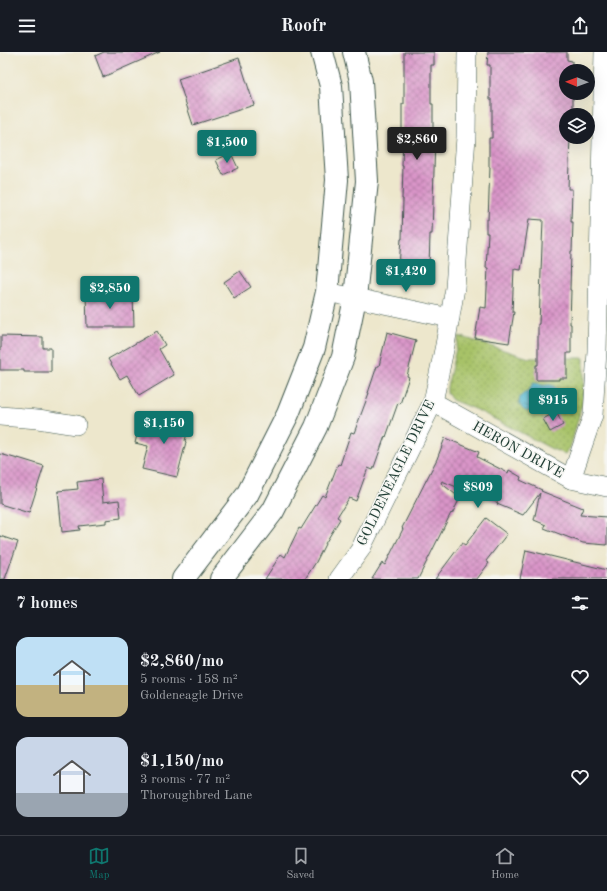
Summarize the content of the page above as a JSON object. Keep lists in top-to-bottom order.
{
  "streets": {
    "street": ["HERON DRIVE", "GOLDENEAGLE DRIVE"]
  },
  "crossings": [
    ["HERON DRIVE", "GOLDENEAGLE DRIVE"]
  ],
  "north": "left",
  "page": {
    "header": "Roofr",
    "price": [
      "$2,860",
      "$1,500",
      "$1,420",
      "$2,850",
      "$915",
      "$1,150",
      "$809"
    ],
    "heading": "7 homes",
    "list": [
      {
        "name": "$2,860/mo",
        "note": "5 rooms · 158 m² · Goldeneagle Drive"
      },
      {
        "name": "$1,150/mo",
        "note": "3 rooms · 77 m² · Thoroughbred Lane"
      }
    ],
    "tabs": ["Map", "Saved", "Home"]
  }
}
